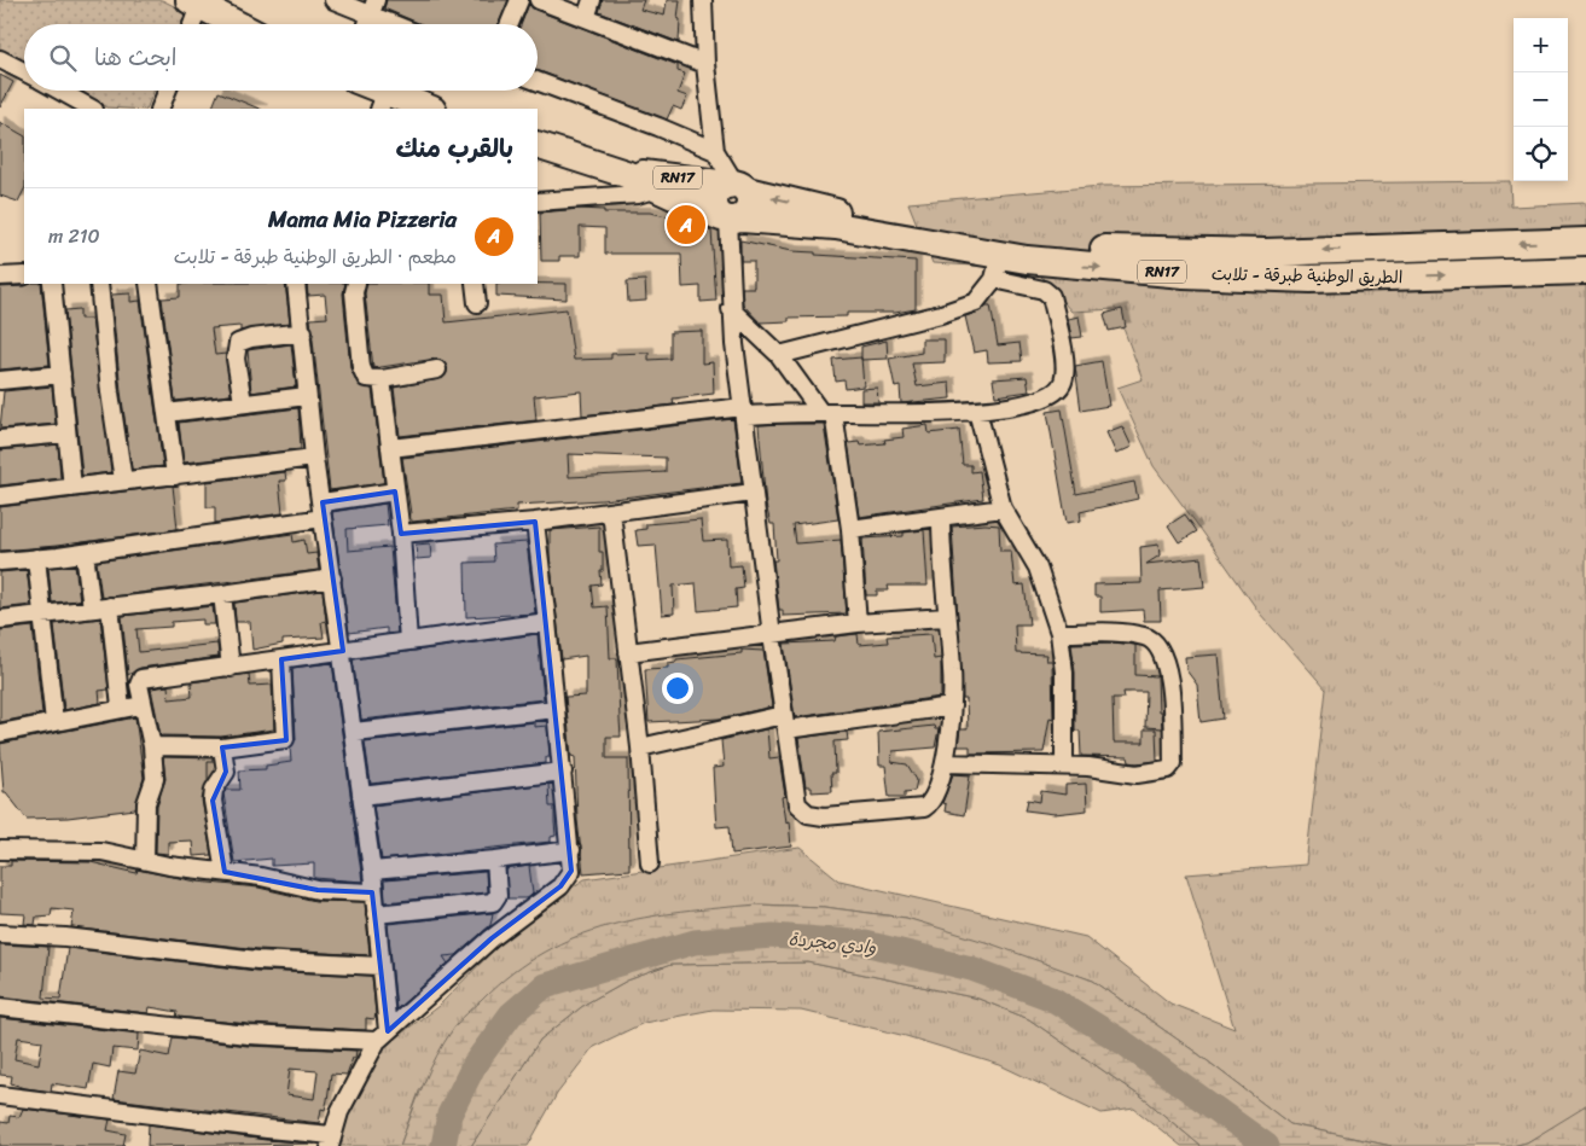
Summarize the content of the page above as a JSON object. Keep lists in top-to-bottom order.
{
  "streets": {
    "main road": ["RN17", "الطريق الوطنية طبرقة - تلابت"]
  },
  "water": ["وادي مجردة"],
  "page": {
    "map_buttons": ["+", "−"],
    "search": "ابحث هنا",
    "heading": "بالقرب منك",
    "list": [
      {
        "mark": "A",
        "name": "Mama Mia Pizzeria",
        "note": "مطعم · الطريق الوطنية طبرقة - تلابت",
        "value": "210 m"
      }
    ],
    "pins": "A"
  }
}
